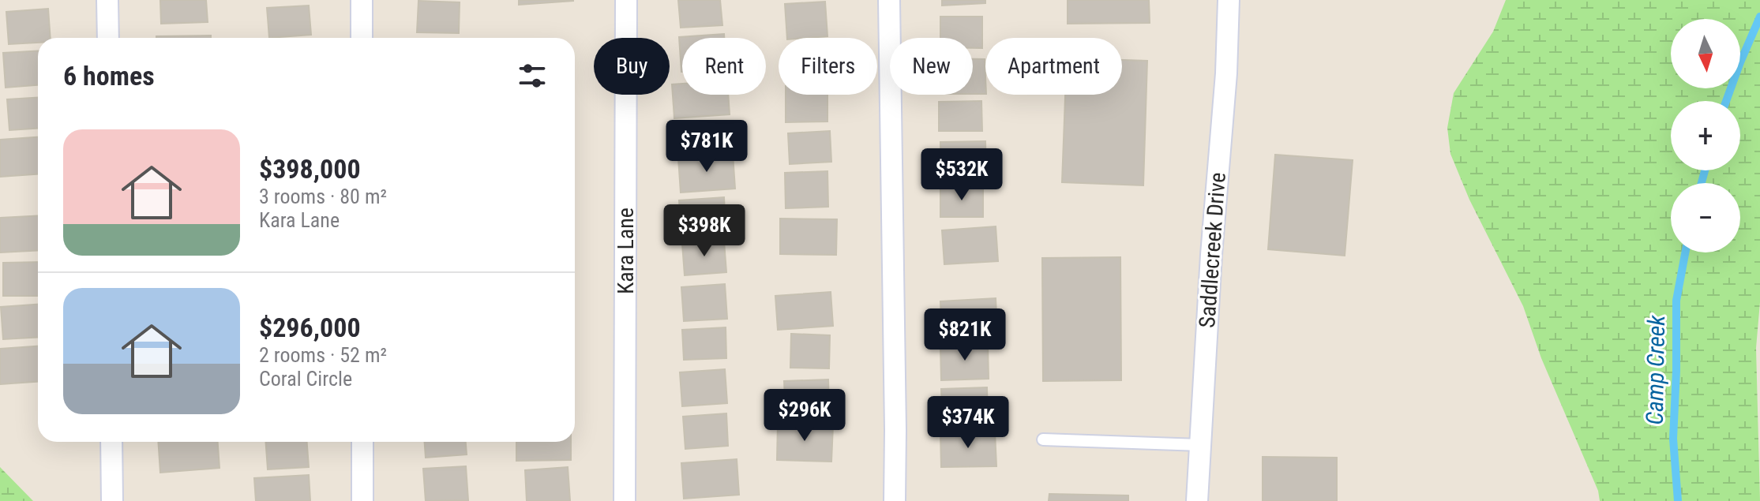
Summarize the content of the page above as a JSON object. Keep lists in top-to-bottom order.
{
  "streets": {
    "street": ["Saddlecreek Drive", "Kara Lane"]
  },
  "water": ["Camp Creek"],
  "north": "bottom",
  "page": {
    "map_buttons": ["+", "−"],
    "chip": [
      "Buy",
      "Rent",
      "Filters",
      "New",
      "Apartment"
    ],
    "heading": "6 homes",
    "list": [
      {
        "name": "$398,000",
        "note": "3 rooms · 80 m² · Kara Lane"
      },
      {
        "name": "$296,000",
        "note": "2 rooms · 52 m² · Coral Circle"
      }
    ],
    "price": [
      "$781K",
      "$532K",
      "$398K",
      "$821K",
      "$296K",
      "$374K"
    ]
  }
}
